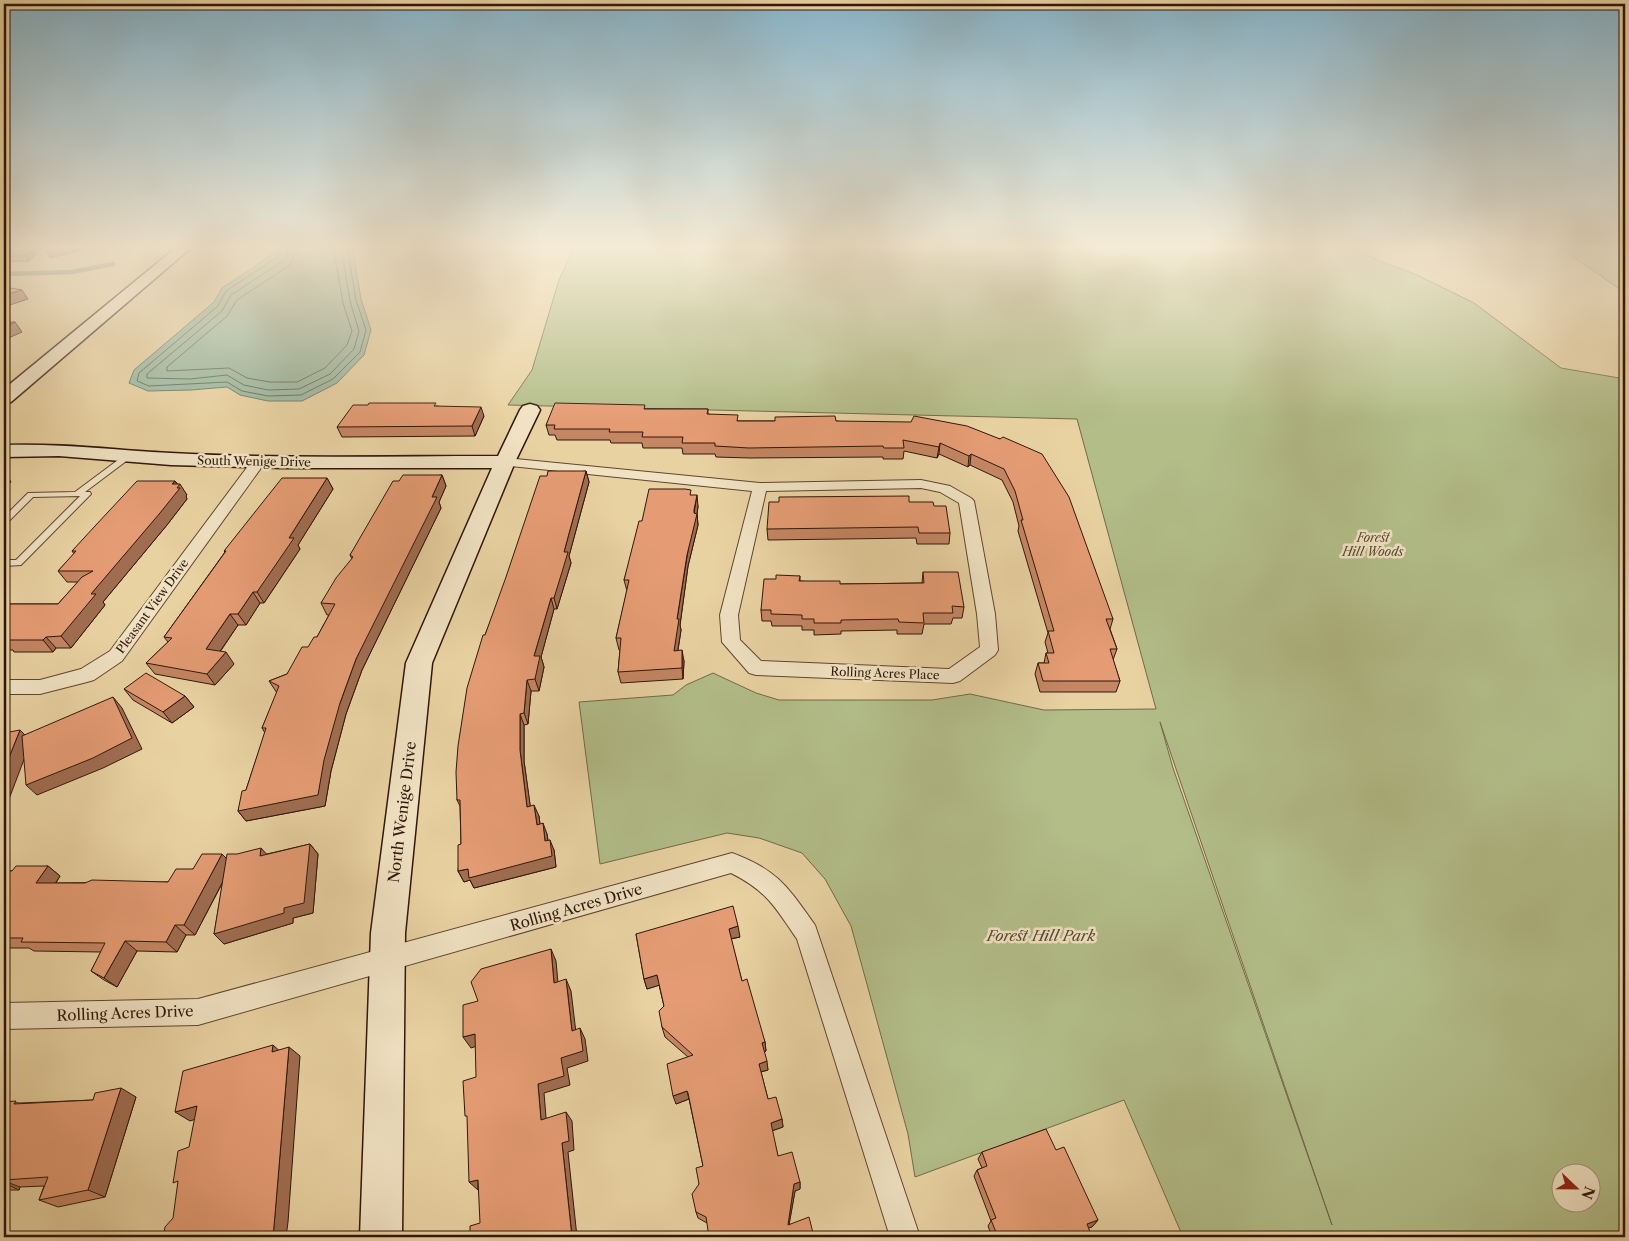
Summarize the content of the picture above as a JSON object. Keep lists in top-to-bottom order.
{
  "streets": {
    "street": [
      "South Wenige Drive",
      "Pleasant View Drive",
      "Rolling Acres Place",
      "North Wenige Drive",
      "Rolling Acres Drive"
    ]
  },
  "crossings": [
    ["South Wenige Drive", "Pleasant View Drive"],
    ["South Wenige Drive", "Rolling Acres Place"],
    ["South Wenige Drive", "North Wenige Drive"],
    ["Rolling Acres Place", "North Wenige Drive"],
    ["North Wenige Drive", "Rolling Acres Drive"]
  ],
  "parks": ["Forest Hill Woods", "Forest Hill Park"],
  "north": "right"
}
